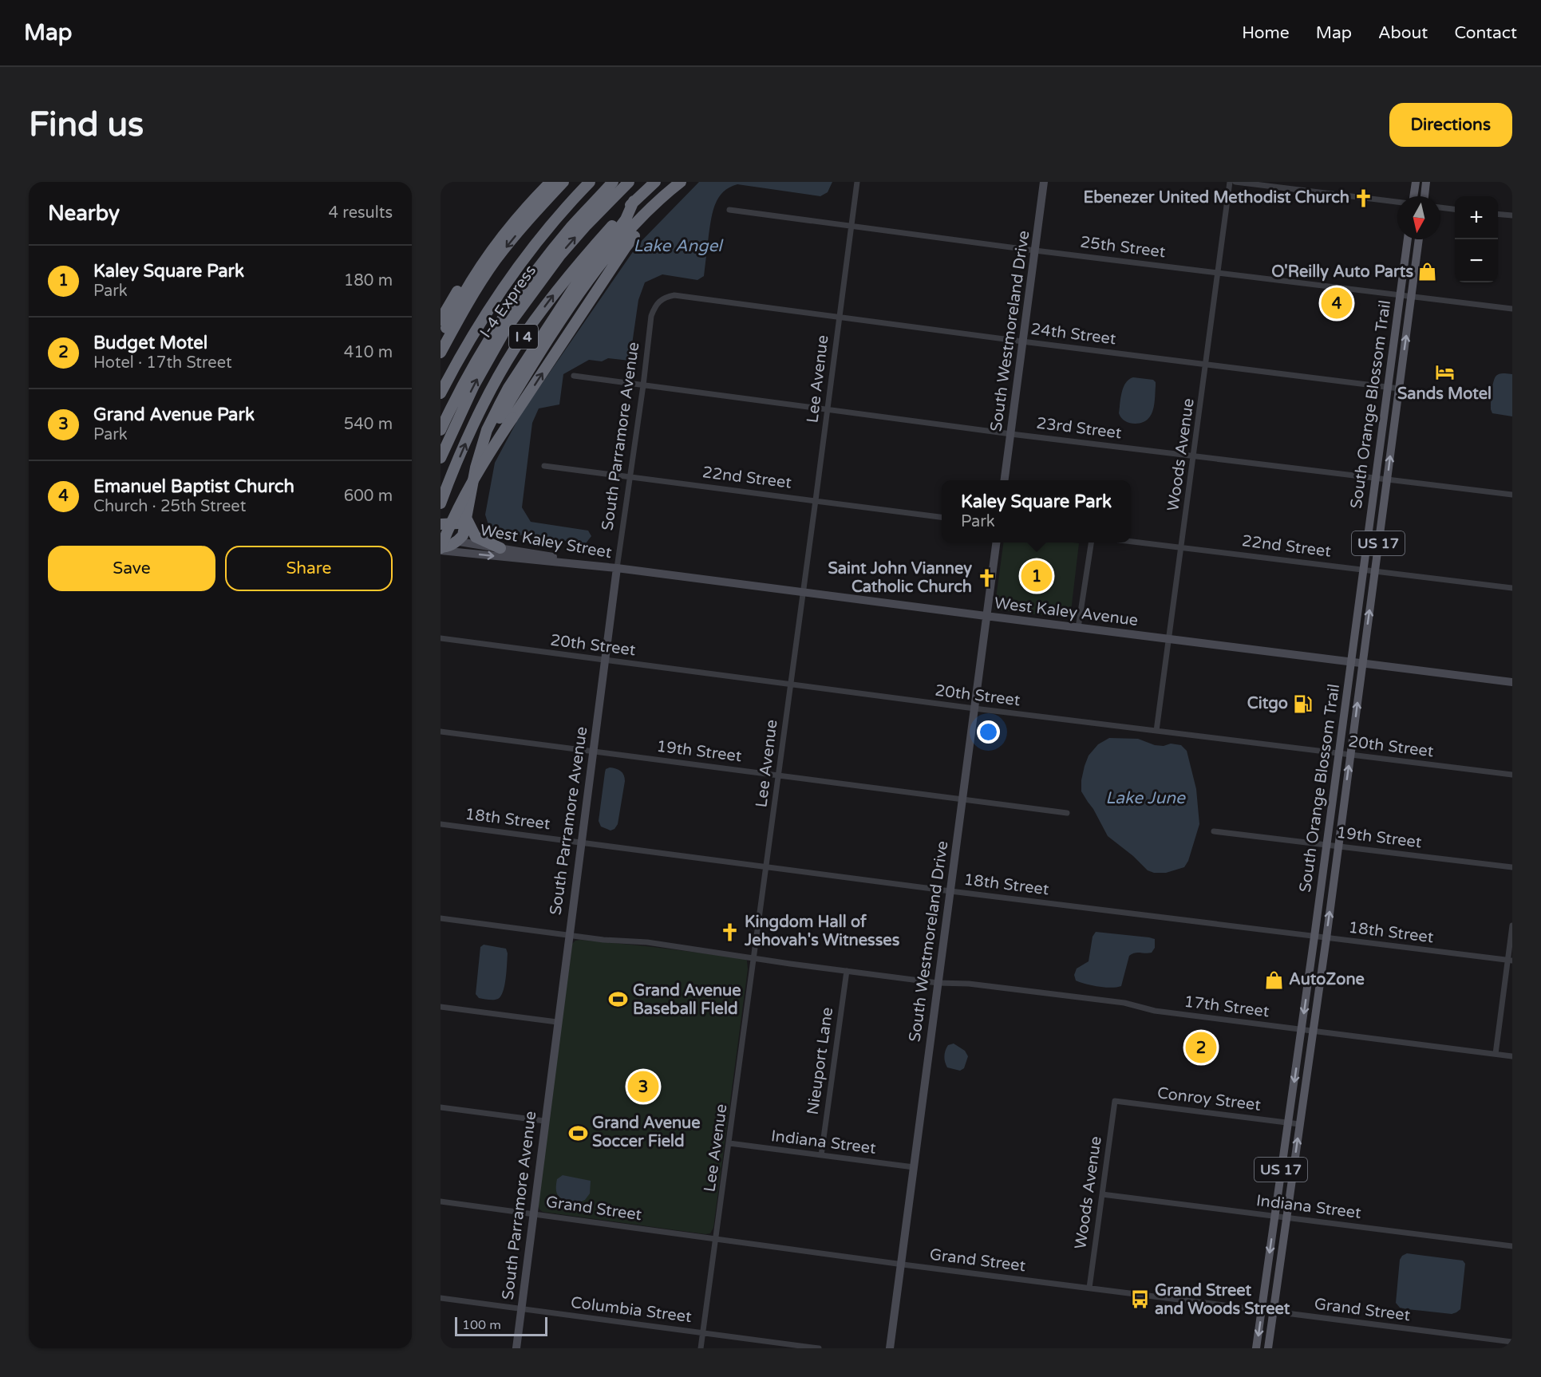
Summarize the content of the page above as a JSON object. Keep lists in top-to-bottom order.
{
  "streets": {
    "highway": ["I-4 Express", "I 4"],
    "main road": ["South Orange Blossom Trail", "US 17"],
    "street": [
      "25th Street",
      "South Westmoreland Drive",
      "24th Street",
      "Lee Avenue",
      "23rd Street",
      "South Parramore Avenue",
      "Woods Avenue",
      "22nd Street",
      "West Kaley Street",
      "West Kaley Avenue",
      "20th Street",
      "19th Street",
      "18th Street",
      "17th Street",
      "Nieuport Lane",
      "Conroy Street",
      "Indiana Street",
      "Grand Street",
      "Columbia Street"
    ]
  },
  "crossings": [
    ["25th Street", "South Westmoreland Drive"],
    ["25th Street", "Lee Avenue"],
    ["25th Street", "South Orange Blossom Trail"],
    ["25th Street", "Woods Avenue"],
    ["South Westmoreland Drive", "24th Street"],
    ["South Westmoreland Drive", "23rd Street"],
    ["South Westmoreland Drive", "West Kaley Avenue"],
    ["South Westmoreland Drive", "20th Street"],
    ["South Westmoreland Drive", "19th Street"],
    ["South Westmoreland Drive", "18th Street"],
    ["South Westmoreland Drive", "17th Street"],
    ["South Westmoreland Drive", "Indiana Street"],
    ["South Westmoreland Drive", "Grand Street"],
    ["24th Street", "Lee Avenue"],
    ["24th Street", "South Orange Blossom Trail"],
    ["24th Street", "South Parramore Avenue"],
    ["24th Street", "Woods Avenue"],
    ["Lee Avenue", "23rd Street"],
    ["Lee Avenue", "22nd Street"],
    ["Lee Avenue", "West Kaley Avenue"],
    ["Lee Avenue", "20th Street"],
    ["Lee Avenue", "19th Street"],
    ["Lee Avenue", "18th Street"],
    ["Lee Avenue", "17th Street"],
    ["Lee Avenue", "Indiana Street"],
    ["Lee Avenue", "Grand Street"],
    ["Lee Avenue", "Columbia Street"],
    ["South Orange Blossom Trail", "23rd Street"],
    ["South Orange Blossom Trail", "22nd Street"],
    ["South Orange Blossom Trail", "West Kaley Avenue"],
    ["South Orange Blossom Trail", "20th Street"],
    ["South Orange Blossom Trail", "19th Street"],
    ["South Orange Blossom Trail", "18th Street"],
    ["South Orange Blossom Trail", "17th Street"],
    ["South Orange Blossom Trail", "Conroy Street"],
    ["South Orange Blossom Trail", "Indiana Street"],
    ["South Orange Blossom Trail", "Grand Street"],
    ["23rd Street", "South Parramore Avenue"],
    ["23rd Street", "Woods Avenue"],
    ["South Parramore Avenue", "22nd Street"],
    ["South Parramore Avenue", "West Kaley Street"],
    ["South Parramore Avenue", "West Kaley Avenue"],
    ["South Parramore Avenue", "20th Street"],
    ["South Parramore Avenue", "19th Street"],
    ["South Parramore Avenue", "18th Street"],
    ["South Parramore Avenue", "17th Street"],
    ["South Parramore Avenue", "Grand Street"],
    ["South Parramore Avenue", "Columbia Street"],
    ["Woods Avenue", "22nd Street"],
    ["Woods Avenue", "West Kaley Avenue"],
    ["Woods Avenue", "20th Street"],
    ["Woods Avenue", "Conroy Street"],
    ["Woods Avenue", "Indiana Street"],
    ["Woods Avenue", "Grand Street"],
    ["West Kaley Street", "West Kaley Avenue"],
    ["17th Street", "Nieuport Lane"],
    ["Nieuport Lane", "Indiana Street"]
  ],
  "water": ["Lake Angel", "Lake June"],
  "places": {
    "church": ["Ebenezer United Methodist Church", "Saint John Vianney Catholic Church", "Kingdom Hall of Jehovah's Witnesses"],
    "shop": ["O'Reilly Auto Parts", "AutoZone"],
    "hotel": ["Sands Motel"],
    "fuel station": ["Citgo"],
    "sports": ["Grand Avenue Baseball FIeld", "Grand Avenue Soccer Field"],
    "bus stop": ["Grand Street and Woods Street"]
  },
  "scale_bar": "100 m",
  "north": "bottom",
  "page": {
    "header": "Map",
    "nav": [
      "Home",
      "Map",
      "About",
      "Contact"
    ],
    "buttons": [
      "Directions",
      ["Save", "Share"]
    ],
    "title": "Find us",
    "heading": ["Nearby", "4 results"],
    "map_buttons": ["+", "−"],
    "list": [
      {
        "mark": "1",
        "name": "Kaley Square Park",
        "note": "Park",
        "value": "180 m"
      },
      {
        "mark": "2",
        "name": "Budget Motel",
        "note": "Hotel · 17th Street",
        "value": "410 m"
      },
      {
        "mark": "3",
        "name": "Grand Avenue Park",
        "note": "Park",
        "value": "540 m"
      },
      {
        "mark": "4",
        "name": "Emanuel Baptist Church",
        "note": "Church · 25th Street",
        "value": "600 m"
      }
    ],
    "pins": [
      "4",
      "1",
      "2",
      "3"
    ],
    "popup": ["Kaley Square Park", "Park"],
    "scale": "100 m"
  }
}
